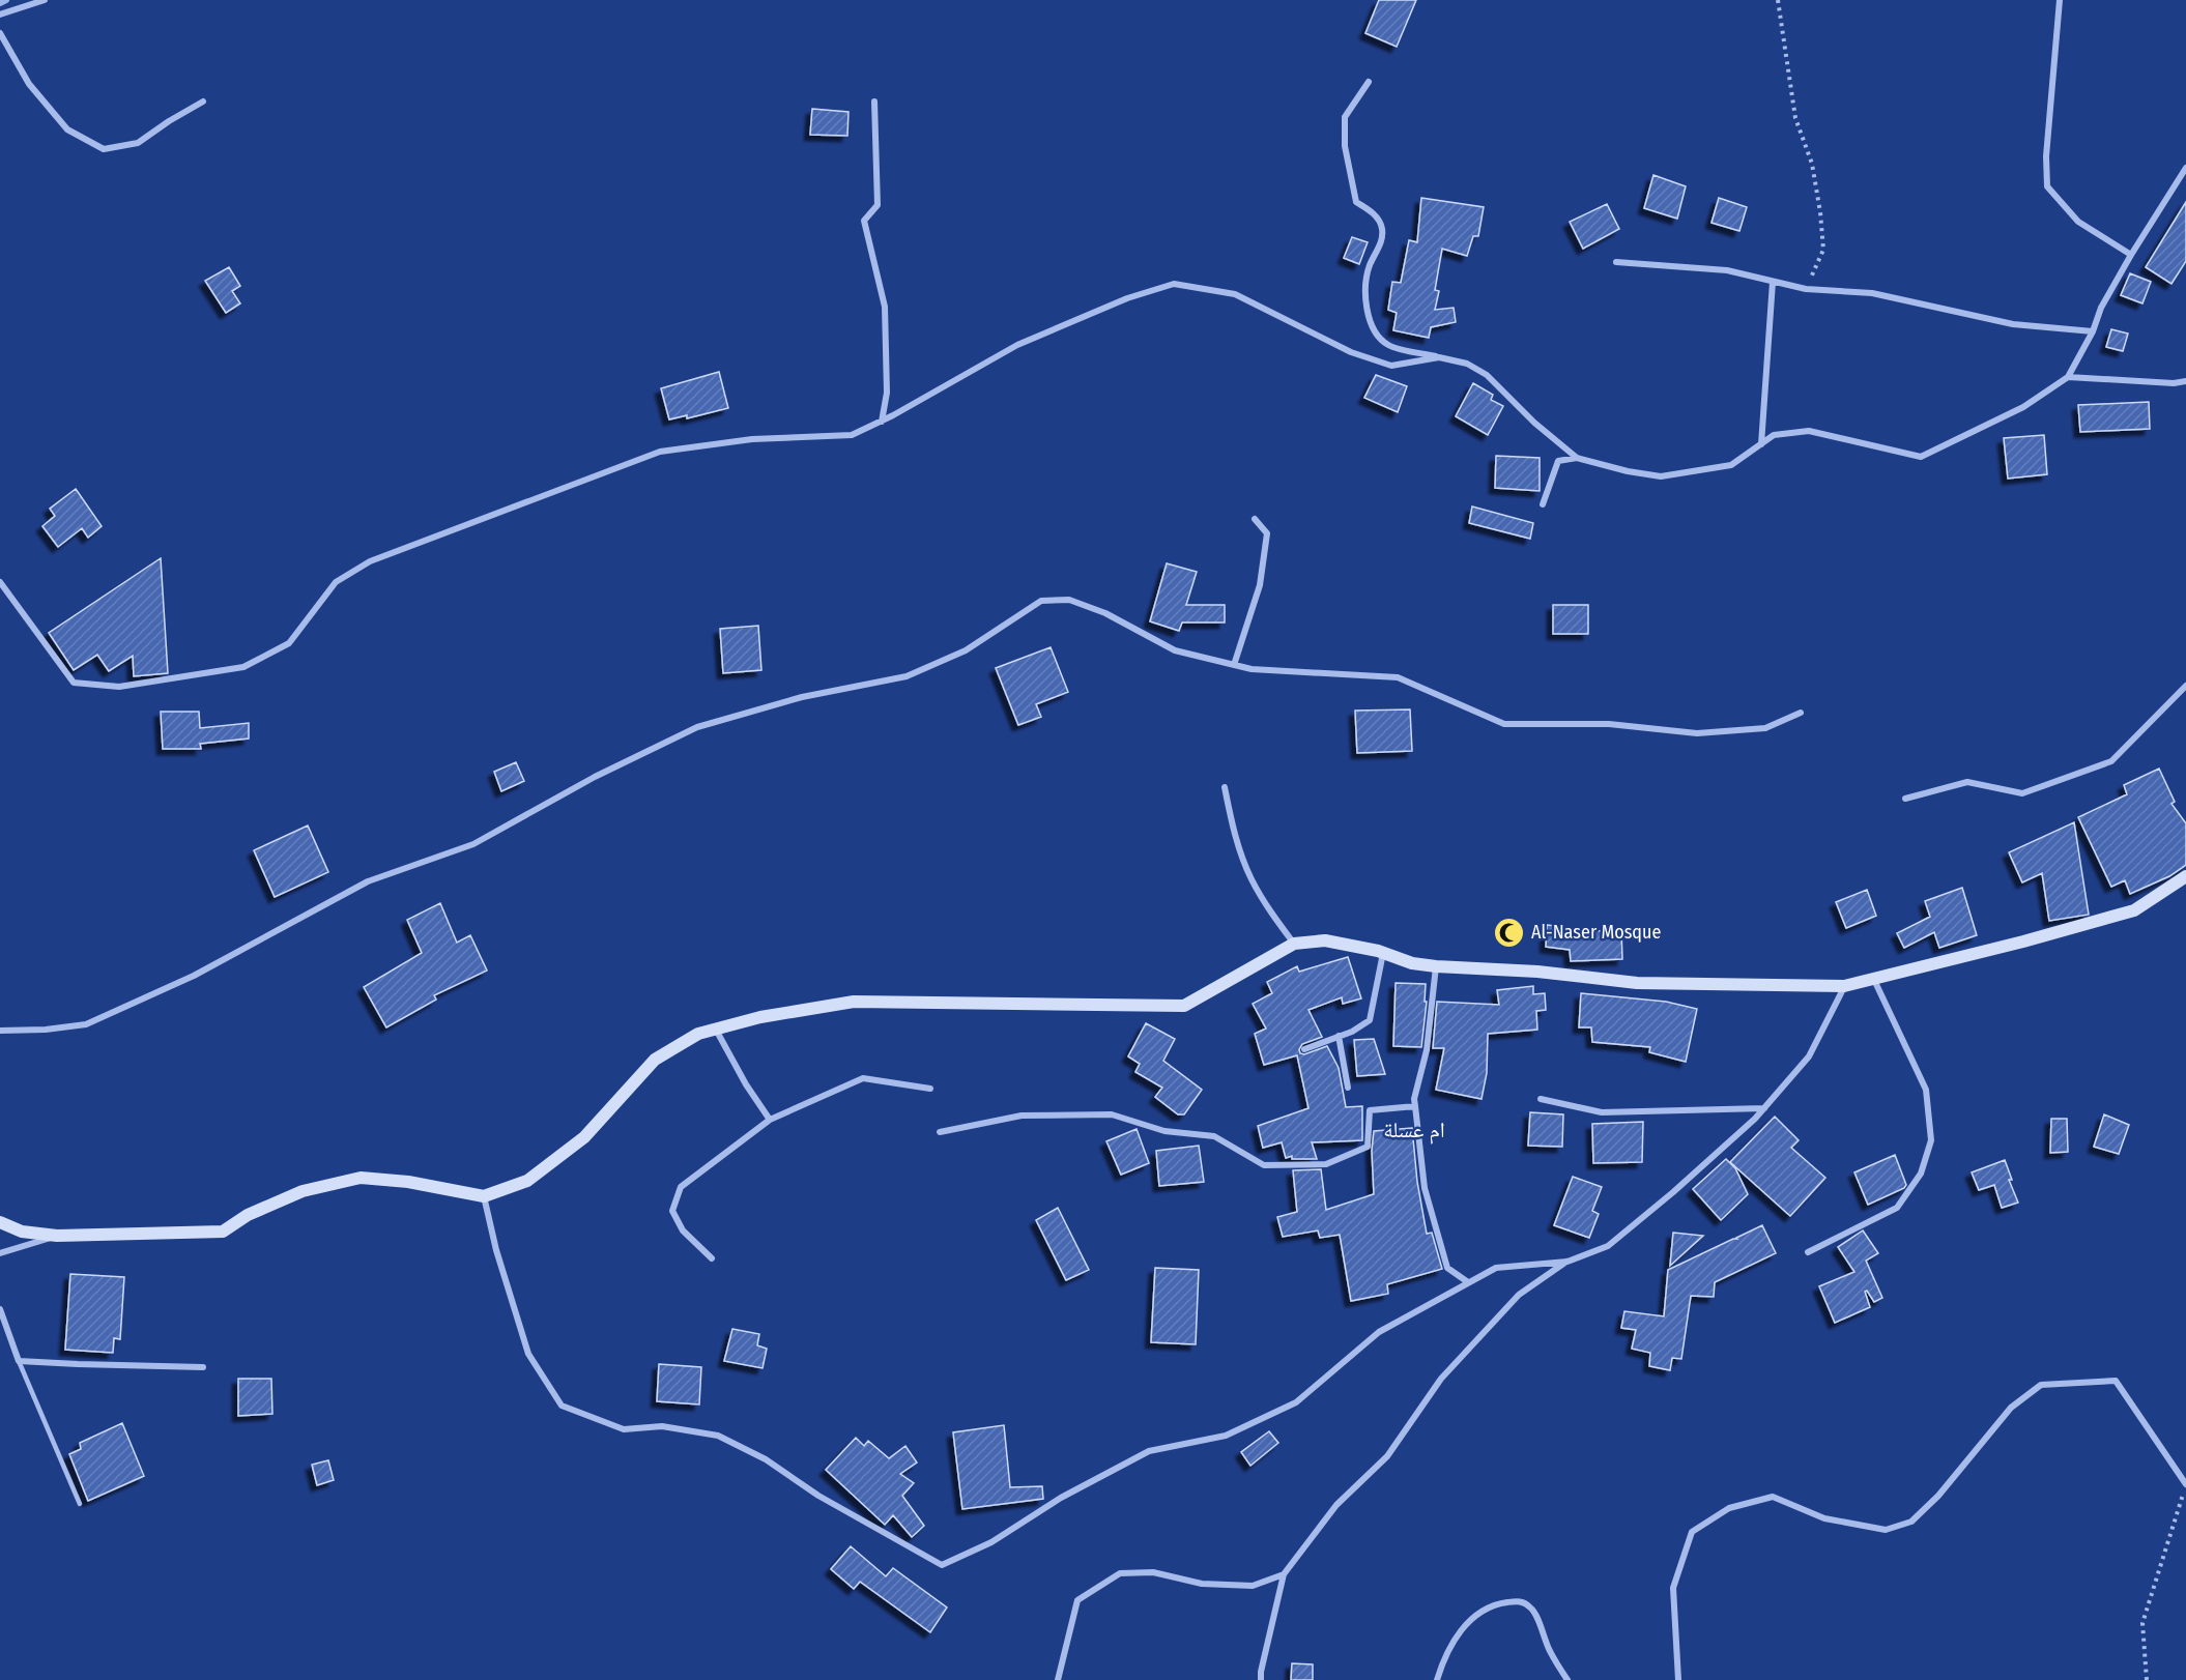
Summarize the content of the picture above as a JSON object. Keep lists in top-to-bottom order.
{
  "districts": ["ام عسلة"],
  "places": {
    "mosque": ["Al-Naser Mosque"]
  }
}
